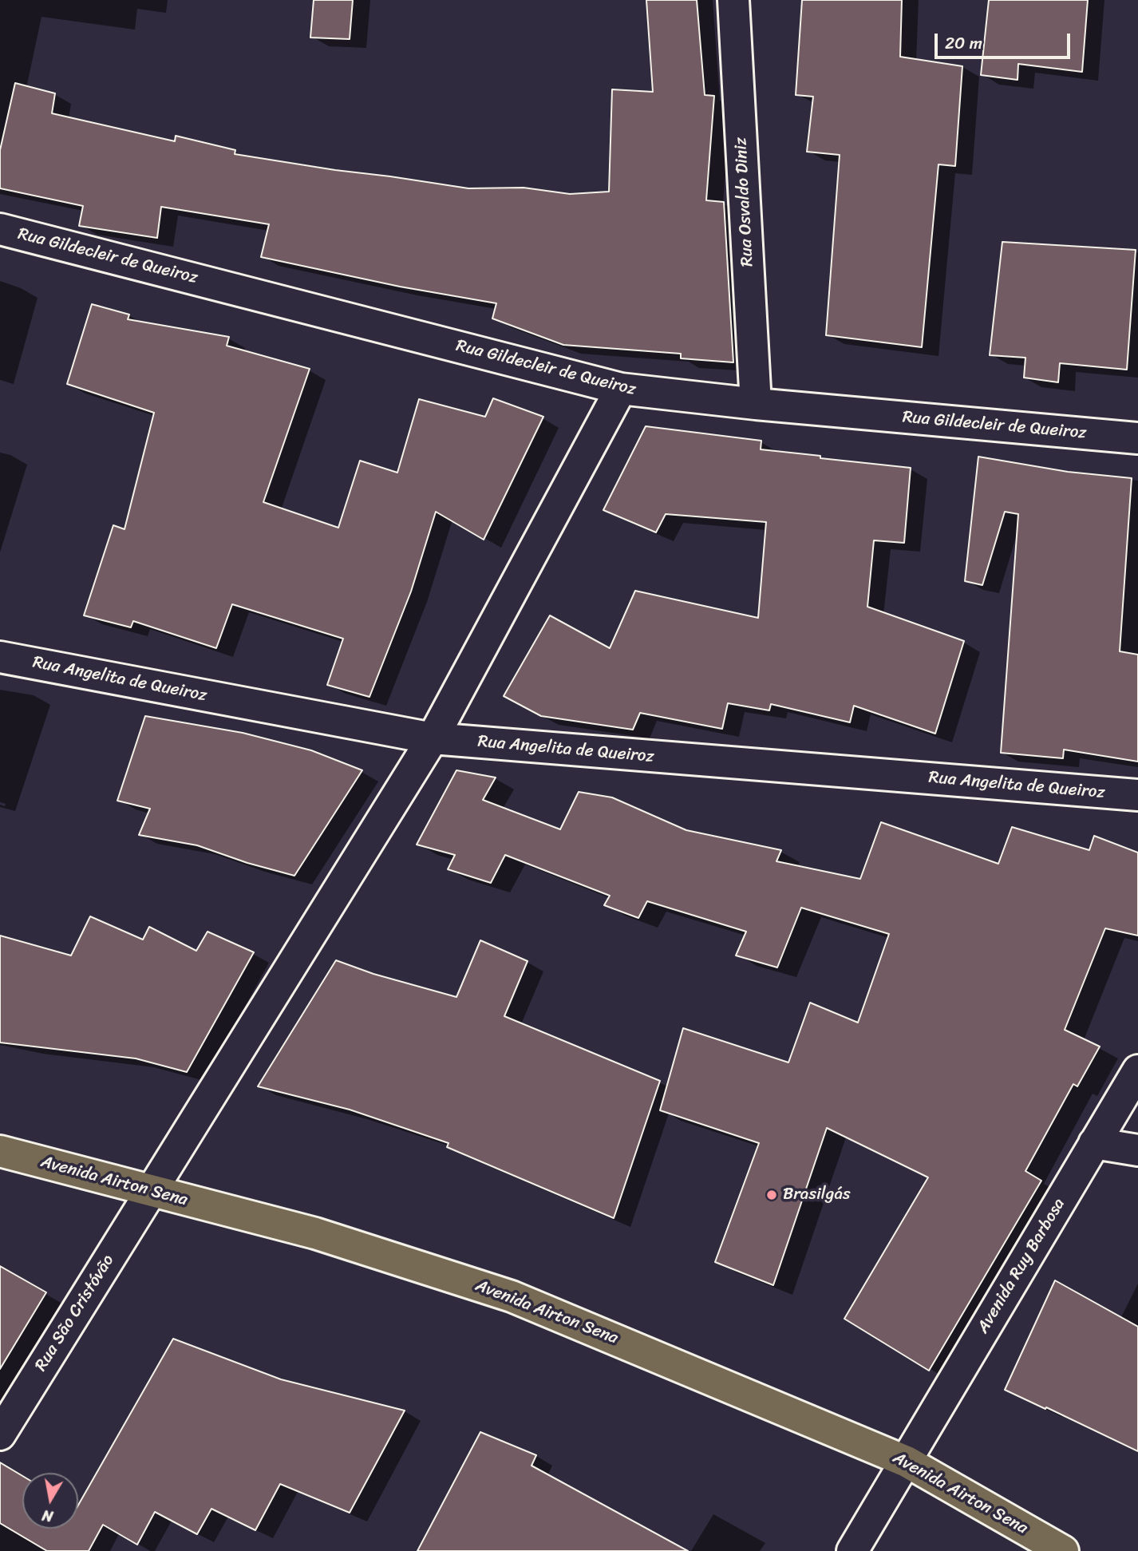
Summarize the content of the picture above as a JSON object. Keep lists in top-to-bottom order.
{
  "streets": {
    "main road": ["Avenida Airton Sena"],
    "street": [
      "Rua Osvaldo Diniz",
      "Rua Gildecleir de Queiroz",
      "Rua Angelita de Queiroz",
      "Avenida Ruy Barbosa",
      "Rua São Cristóvão"
    ]
  },
  "crossings": [
    ["Rua Osvaldo Diniz", "Rua Gildecleir de Queiroz"],
    ["Rua Gildecleir de Queiroz", "Rua São Cristóvão"],
    ["Rua Angelita de Queiroz", "Rua São Cristóvão"],
    ["Avenida Airton Sena", "Avenida Ruy Barbosa"],
    ["Avenida Airton Sena", "Rua São Cristóvão"]
  ],
  "places": ["Brasilgás"],
  "scale_bar": "20 m",
  "north": "bottom"
}
